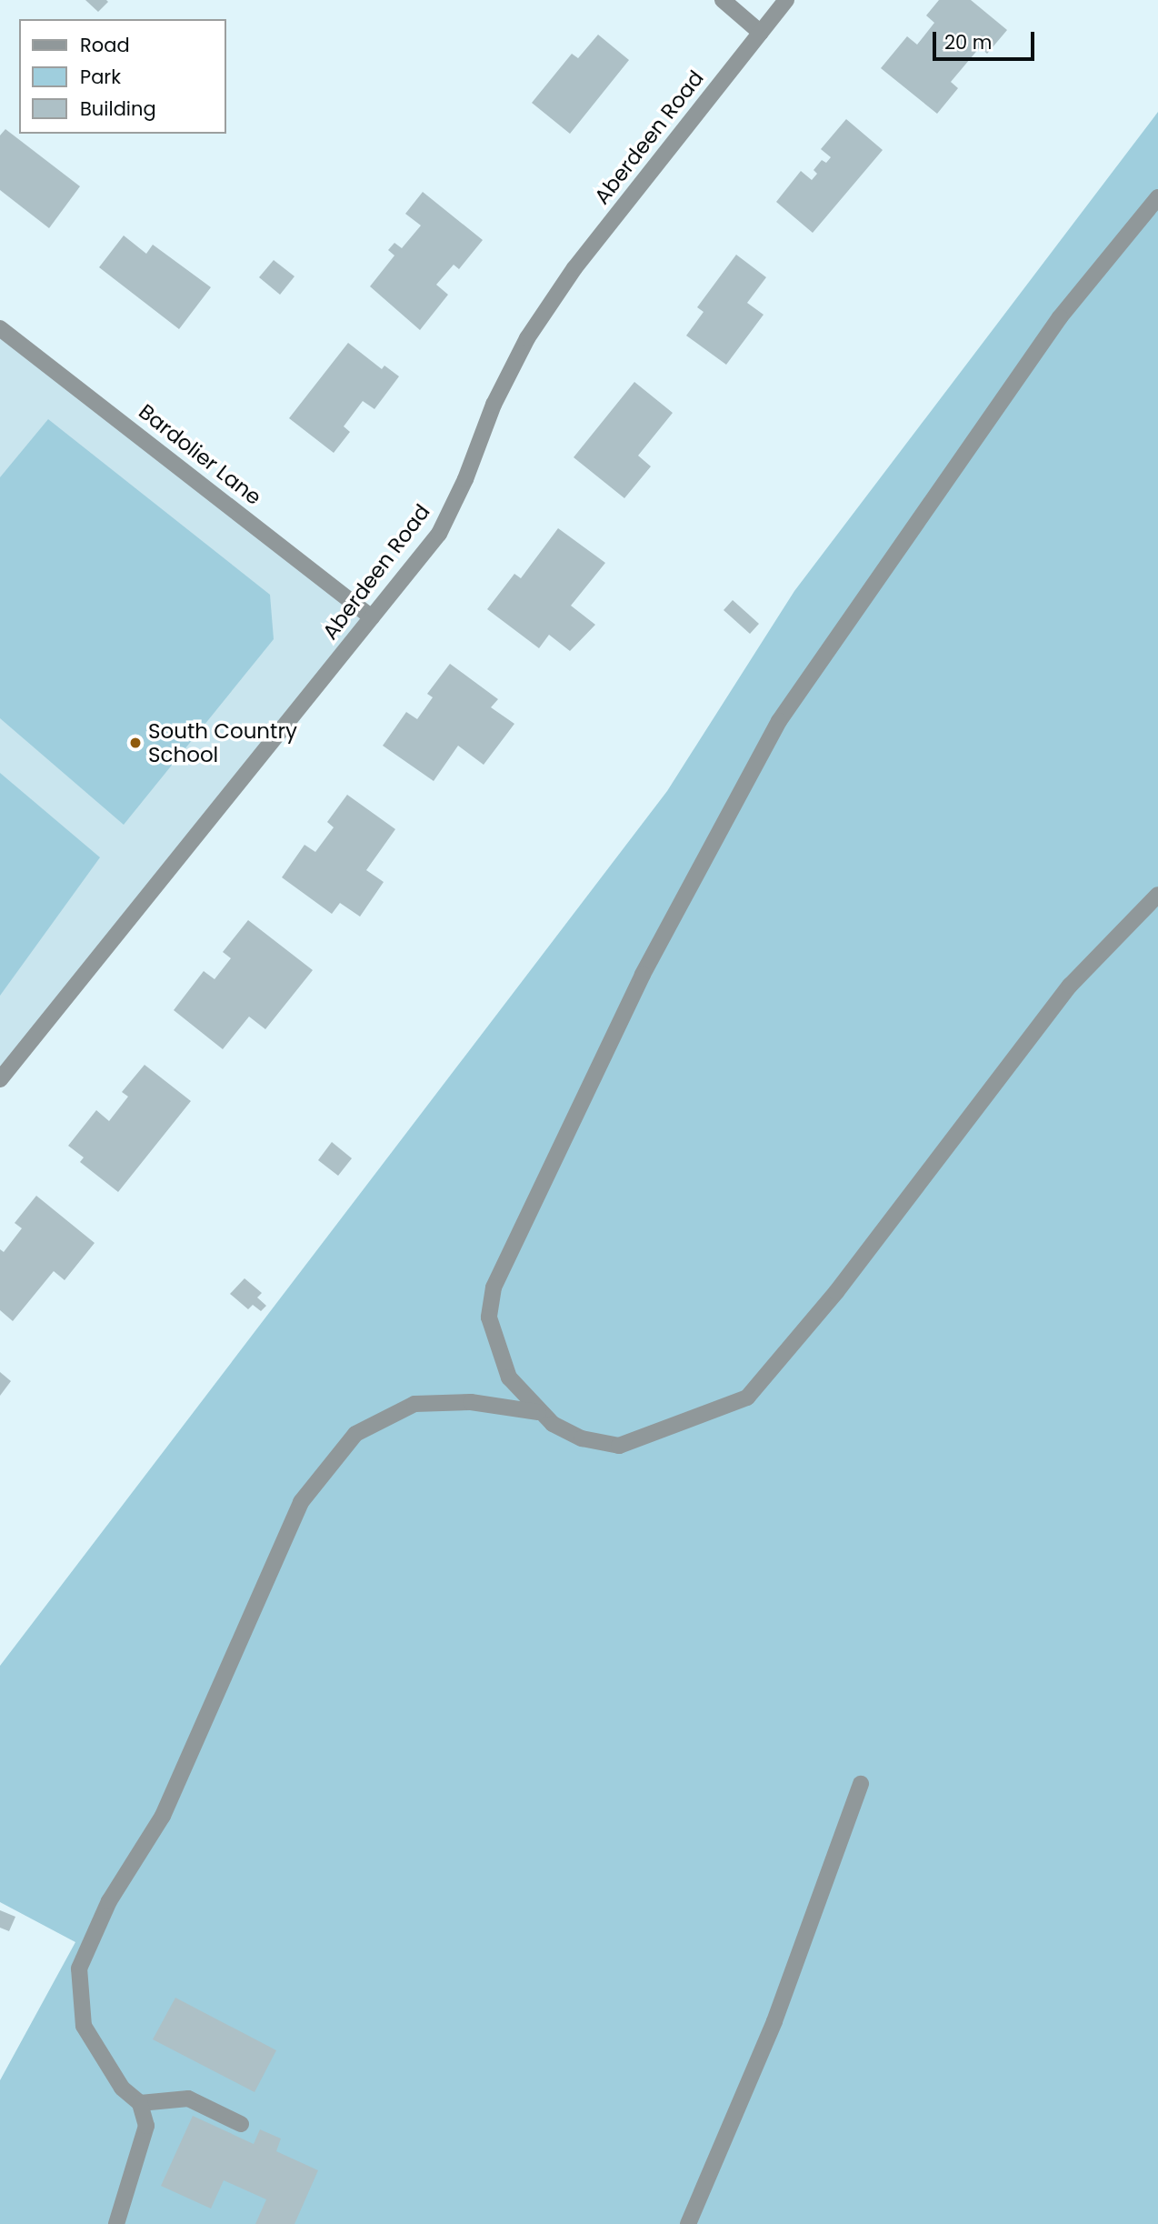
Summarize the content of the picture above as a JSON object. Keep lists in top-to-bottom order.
{
  "streets": {
    "street": ["Aberdeen Road", "Bardolier Lane"]
  },
  "crossings": [
    ["Aberdeen Road", "Bardolier Lane"]
  ],
  "places": ["South Country School"],
  "legend": ["Road", "Park", "Building"],
  "scale_bar": "20 m"
}
